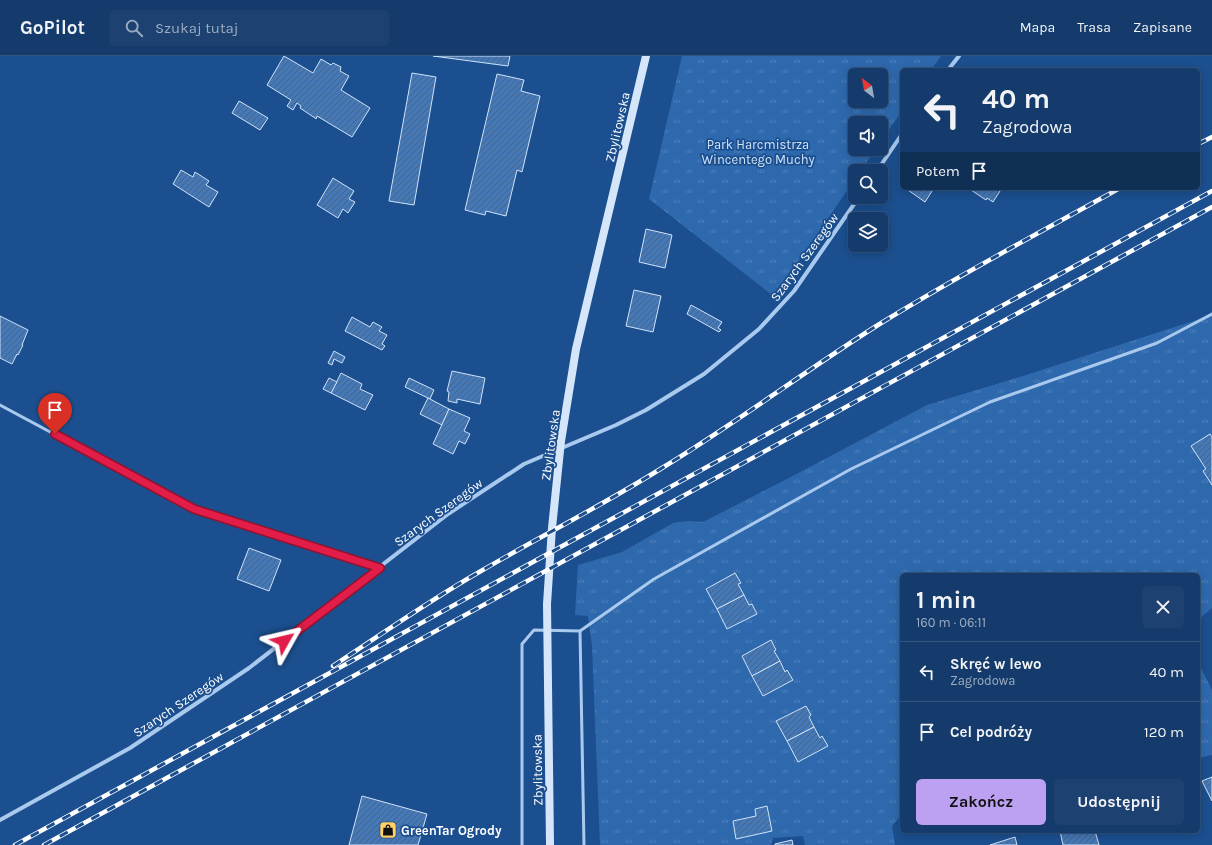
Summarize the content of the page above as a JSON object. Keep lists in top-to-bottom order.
{
  "streets": {
    "street": ["Zbylitowska", "Szarych Szeregów"]
  },
  "parks": ["Park Harcmistrza Wincentego Muchy"],
  "places": {
    "shop": ["GreenTar Ogrody"]
  },
  "north": "top left",
  "page": {
    "header": "GoPilot",
    "search": "Szukaj tutaj",
    "nav": ["Mapa", "Trasa", "Zapisane"],
    "turn": ["40 m", "Zagrodowa"],
    "then": "Potem",
    "heading": ["1 min", "160 m · 06:11"],
    "list": [
      {
        "name": "Skręć w lewo",
        "note": "Zagrodowa",
        "value": "40 m"
      },
      {
        "name": "Cel podróży",
        "value": "120 m"
      }
    ],
    "buttons": ["Zakończ", "Udostępnij"]
  }
}
